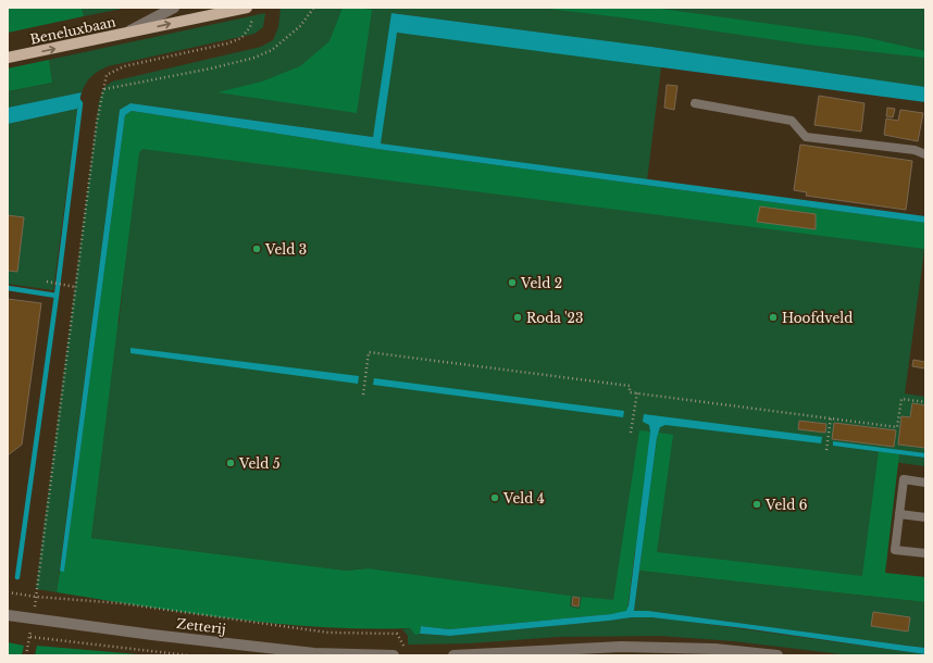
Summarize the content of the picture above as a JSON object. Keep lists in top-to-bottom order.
{
  "streets": {
    "main road": ["Beneluxbaan"],
    "street": ["Zetterij"]
  },
  "one_way": ["Beneluxbaan"],
  "places": [
    "Veld 3",
    "Veld 2",
    "Roda '23",
    "Hoofdveld",
    "Veld 5",
    "Veld 4",
    "Veld 6"
  ]
}
